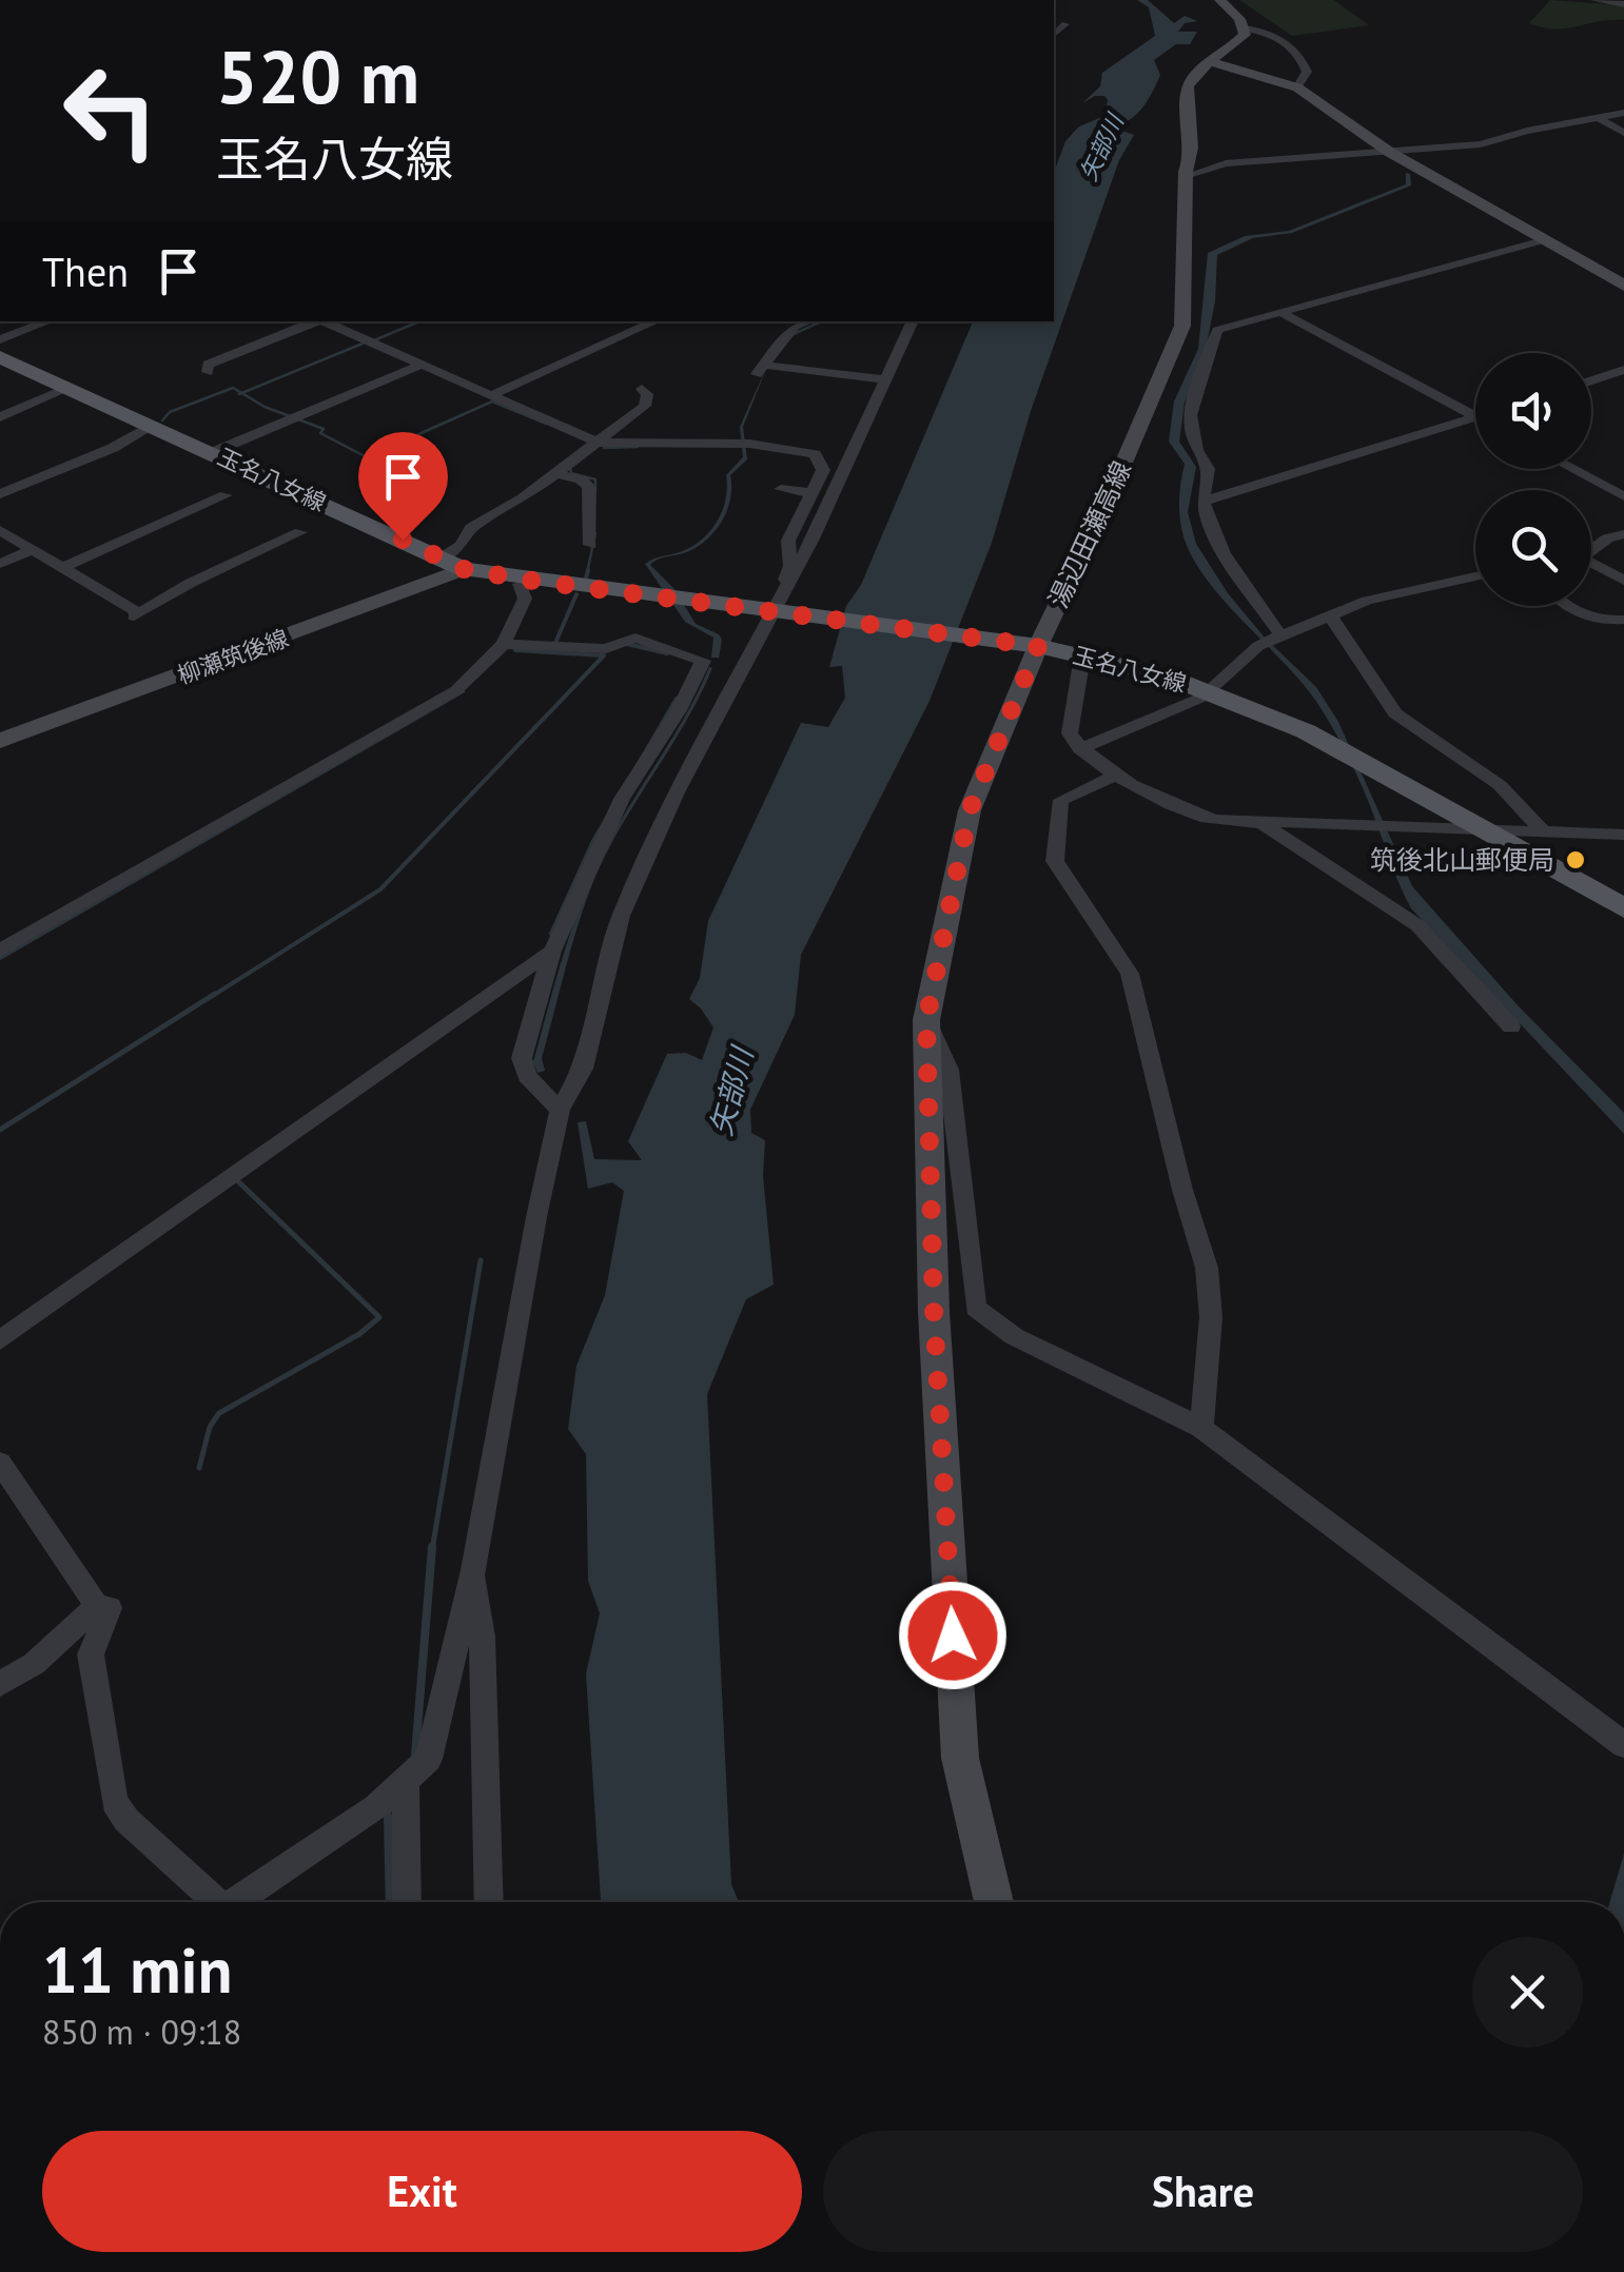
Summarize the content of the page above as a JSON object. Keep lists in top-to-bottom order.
{
  "streets": {
    "main road": ["玉名八女線", "湯辺田瀬高線", "柳瀬筑後線"]
  },
  "crossings": [
    ["玉名八女線", "湯辺田瀬高線"],
    ["玉名八女線", "柳瀬筑後線"]
  ],
  "water": ["矢部川"],
  "places": ["筑後北山郵便局"],
  "page": {
    "turn": ["520 m", "玉名八女線"],
    "then": "Then",
    "heading": ["11 min", "850 m · 09:18"],
    "buttons": ["Exit", "Share"]
  }
}
